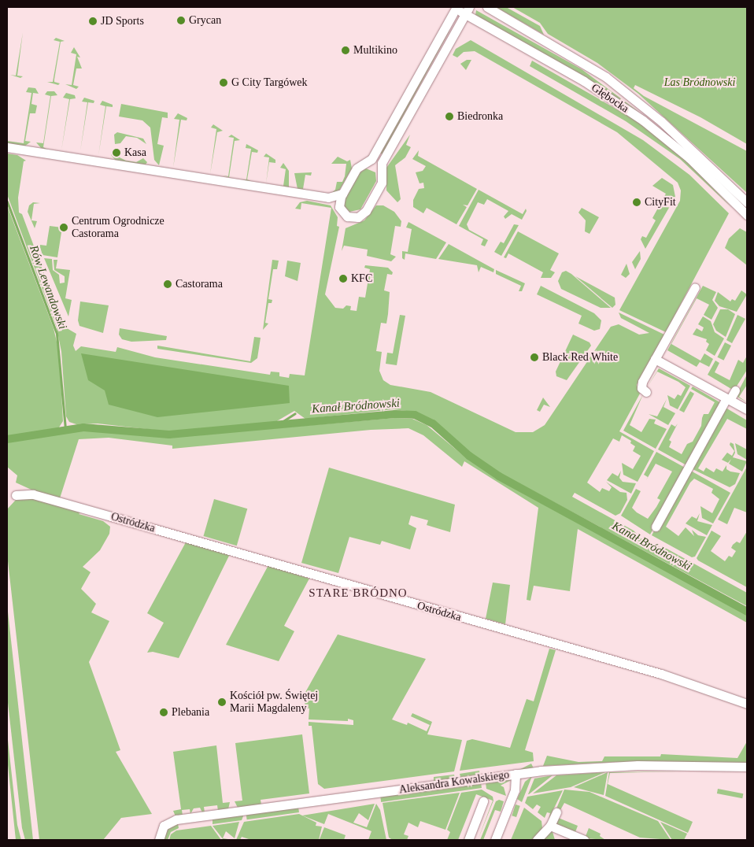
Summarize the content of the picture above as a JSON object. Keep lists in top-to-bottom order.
{
  "streets": {
    "street": ["Głębocka", "Ostródzka", "Aleksandra Kowalskiego"]
  },
  "districts": ["STARE BRÓDNO"],
  "water": ["Rów Lewandowski", "Kanał Bródnowski"],
  "parks": ["Las Bródnowski"],
  "places": [
    "Grycan",
    "JD Sports",
    "Multikino",
    "G City Targówek",
    "Biedronka",
    "Kasa",
    "CityFit",
    "Centrum Ogrodnicze Castorama",
    "KFC",
    "Castorama",
    "Black Red White",
    "Kościół pw. Świętej Marii Magdaleny",
    "Plebania"
  ]
}
